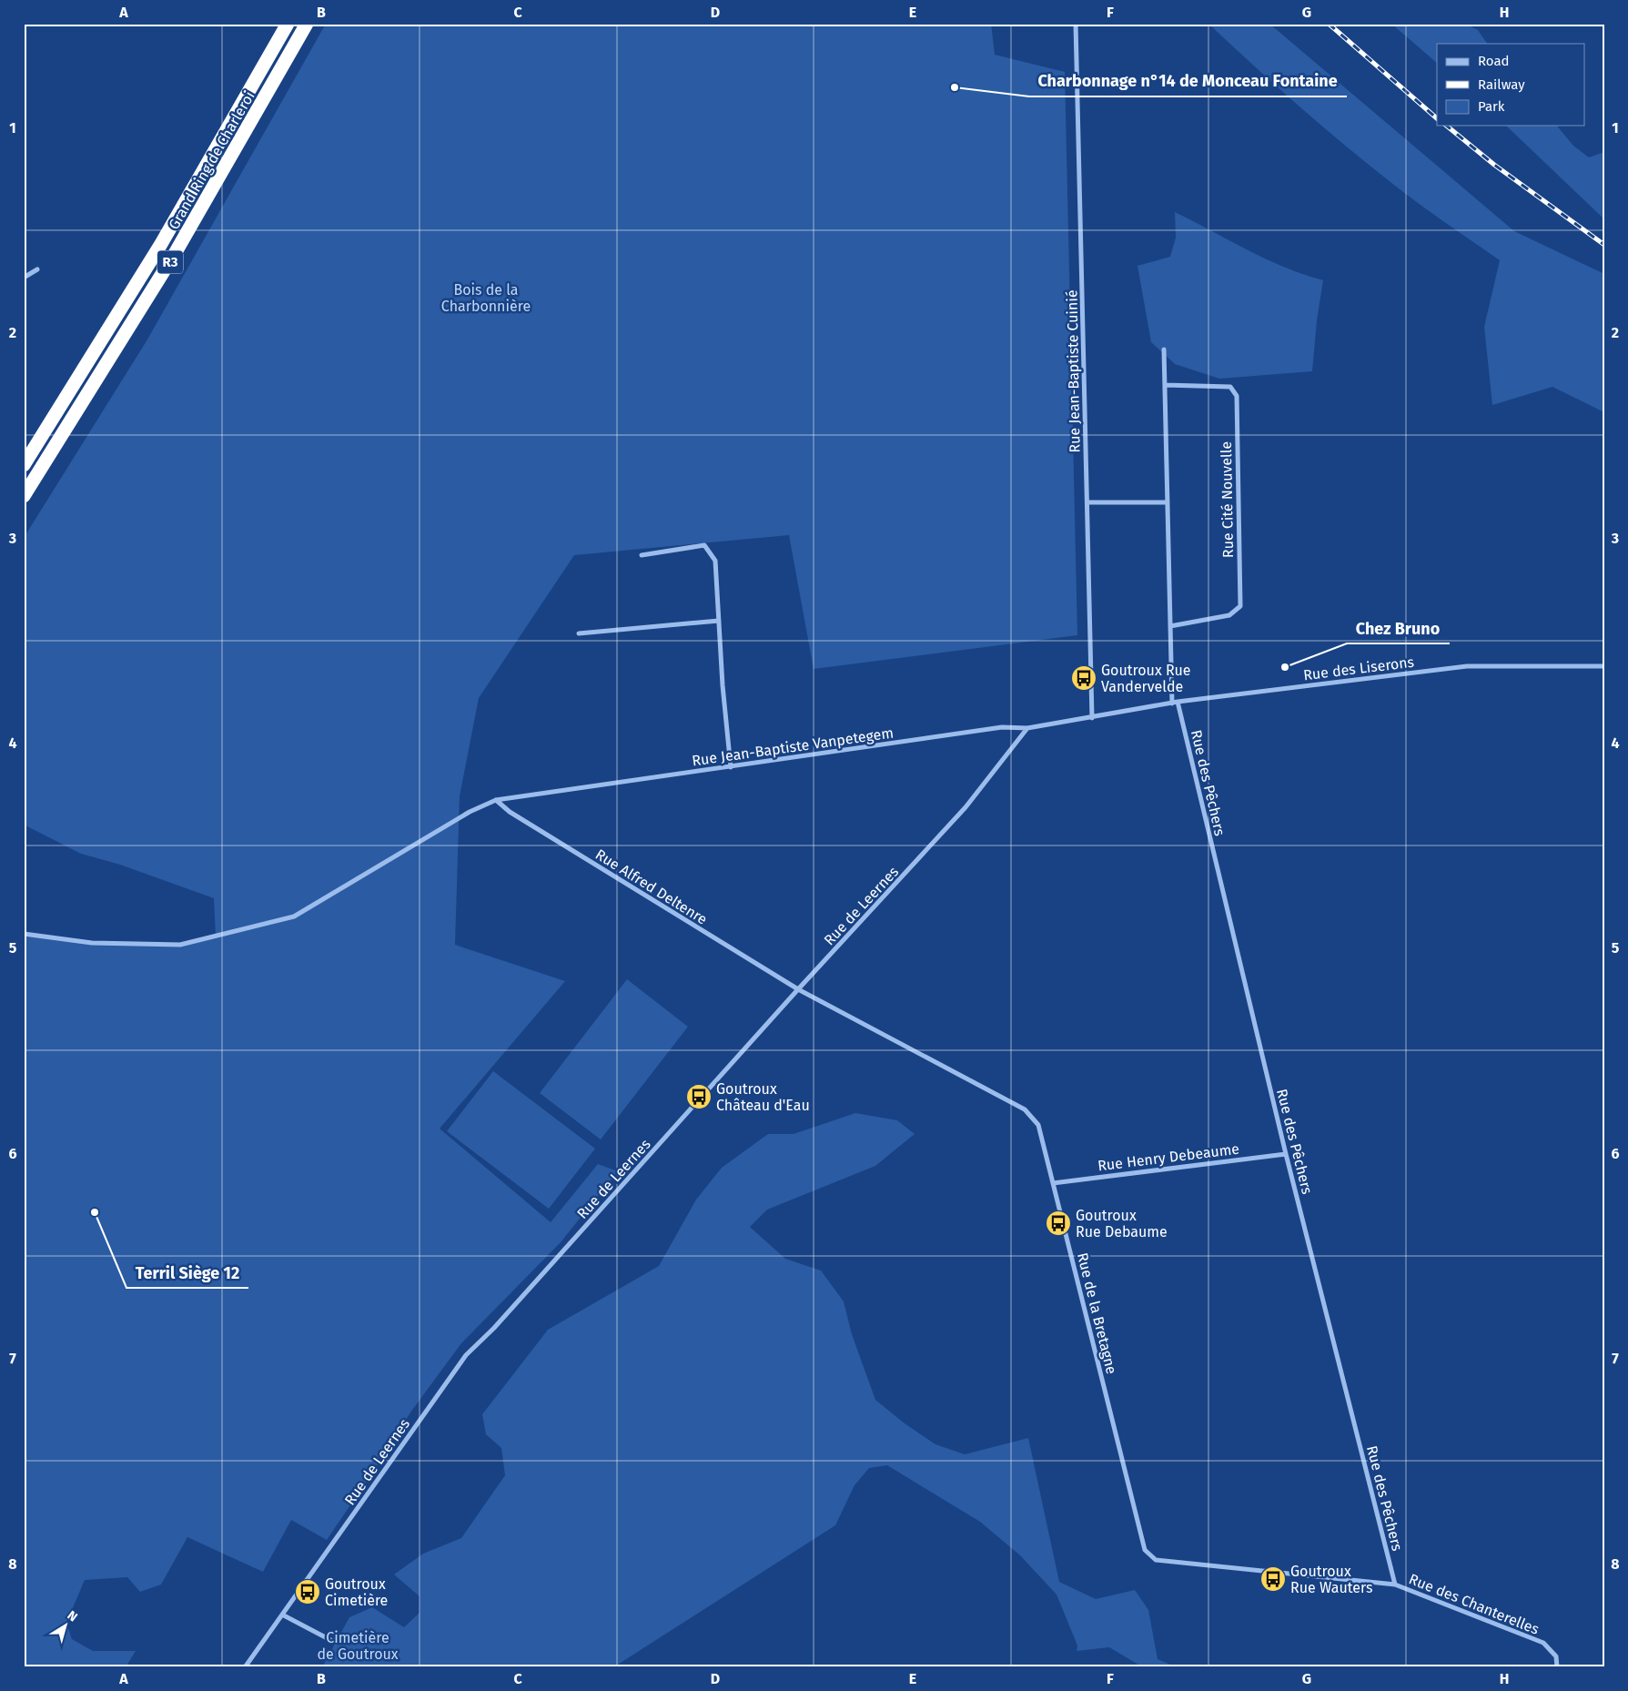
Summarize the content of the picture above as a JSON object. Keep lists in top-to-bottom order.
{
  "streets": {
    "highway": ["Grand Ring de Charleroi", "R3"],
    "street": [
      "Rue Jean-Baptiste Cuinié",
      "Rue Cité Nouvelle",
      "Rue des Liserons",
      "Rue Jean-Baptiste Vanpetegem",
      "Rue des Pêchers",
      "Rue Alfred Deltenre",
      "Rue de Leernes",
      "Rue Henry Debeaume",
      "Rue de la Bretagne",
      "Rue des Chanterelles"
    ]
  },
  "crossings": [
    ["Rue Jean-Baptiste Cuinié", "Rue des Liserons"],
    ["Rue Jean-Baptiste Cuinié", "Rue Jean-Baptiste Vanpetegem"],
    ["Rue des Liserons", "Rue Jean-Baptiste Vanpetegem"],
    ["Rue des Liserons", "Rue des Pêchers"],
    ["Rue Jean-Baptiste Vanpetegem", "Rue Alfred Deltenre"],
    ["Rue Jean-Baptiste Vanpetegem", "Rue de Leernes"],
    ["Rue des Pêchers", "Rue Henry Debeaume"],
    ["Rue des Pêchers", "Rue des Chanterelles"],
    ["Rue Alfred Deltenre", "Rue de Leernes"],
    ["Rue Alfred Deltenre", "Rue de la Bretagne"],
    ["Rue de Leernes", "Rue de la Bretagne"],
    ["Rue Henry Debeaume", "Rue de la Bretagne"],
    ["Rue de la Bretagne", "Rue des Chanterelles"]
  ],
  "parks": ["Bois de la Charbonnière", "Cimetière de Goutroux"],
  "places": {
    "other": ["Charbonnage n°14 de Monceau Fontaine", "Chez Bruno", "Terril Siège 12"],
    "bus stop": [
      "Goutroux Rue Vandervelde",
      "Goutroux Château d'Eau",
      "Goutroux Rue Debaume",
      "Goutroux Rue Wauters",
      "Goutroux Cimetière"
    ]
  },
  "legend": ["Road", "Railway", "Park"],
  "north": "top right",
  "grid": {
    "columns": [
      "A",
      "B",
      "C",
      "D",
      "E",
      "F",
      "G",
      "H"
    ],
    "rows": [
      "1",
      "2",
      "3",
      "4",
      "5",
      "6",
      "7",
      "8"
    ]
  }
}
